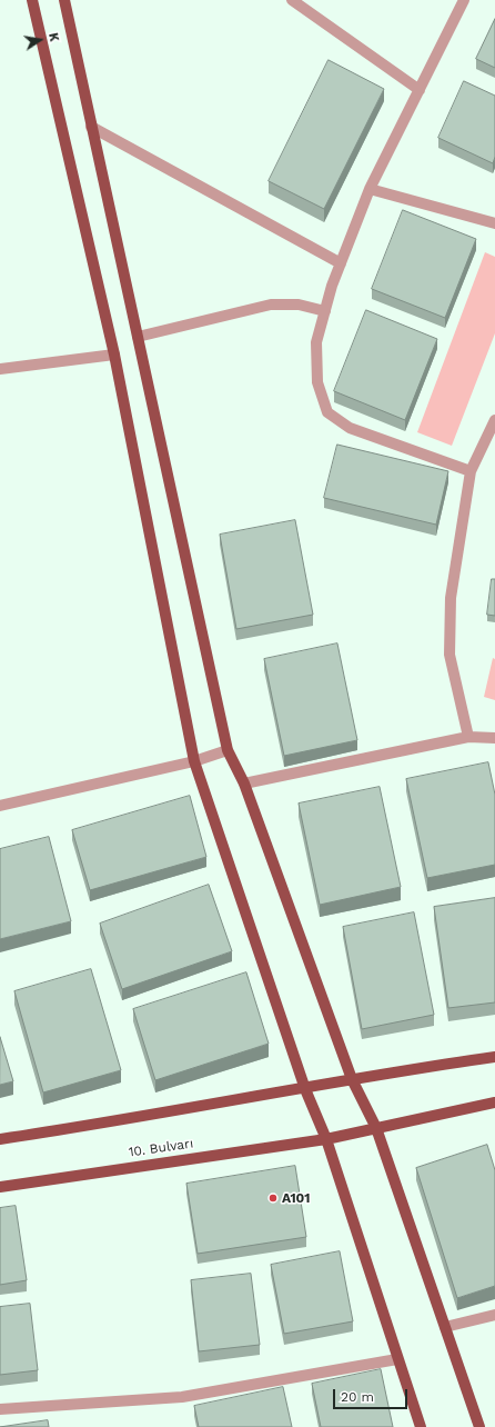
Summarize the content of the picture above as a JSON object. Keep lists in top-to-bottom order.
{
  "streets": {
    "main road": ["10. Bulvarı"]
  },
  "places": ["A101"],
  "scale_bar": "20 m",
  "north": "right"
}
